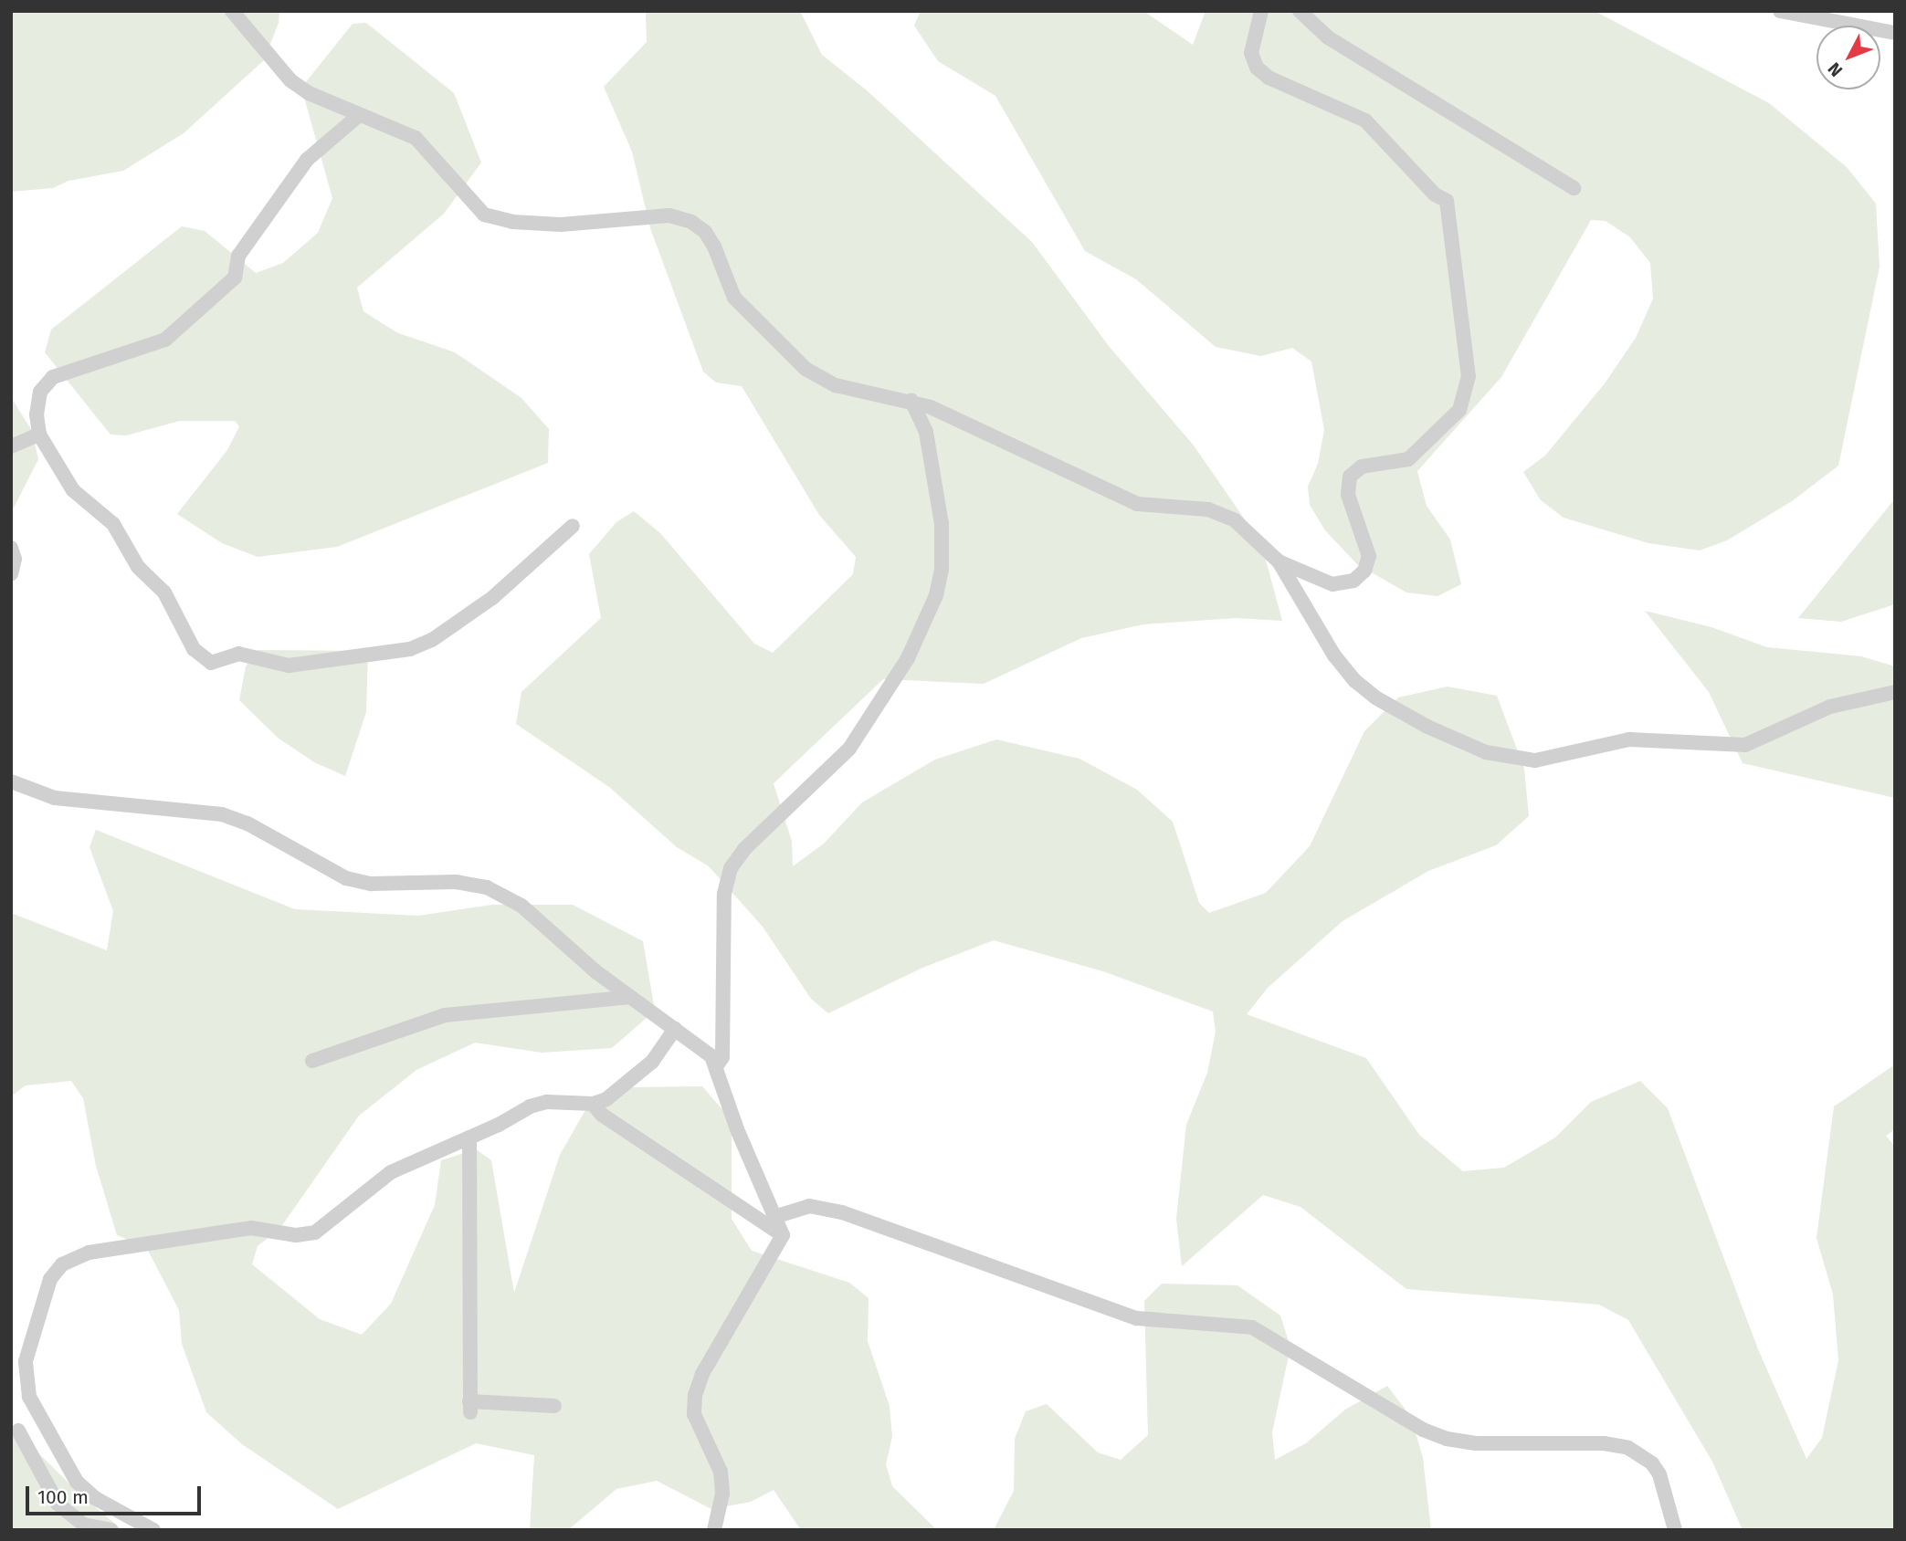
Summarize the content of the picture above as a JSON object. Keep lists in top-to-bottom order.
{
  "scale_bar": "100 m",
  "north": "bottom left"
}
